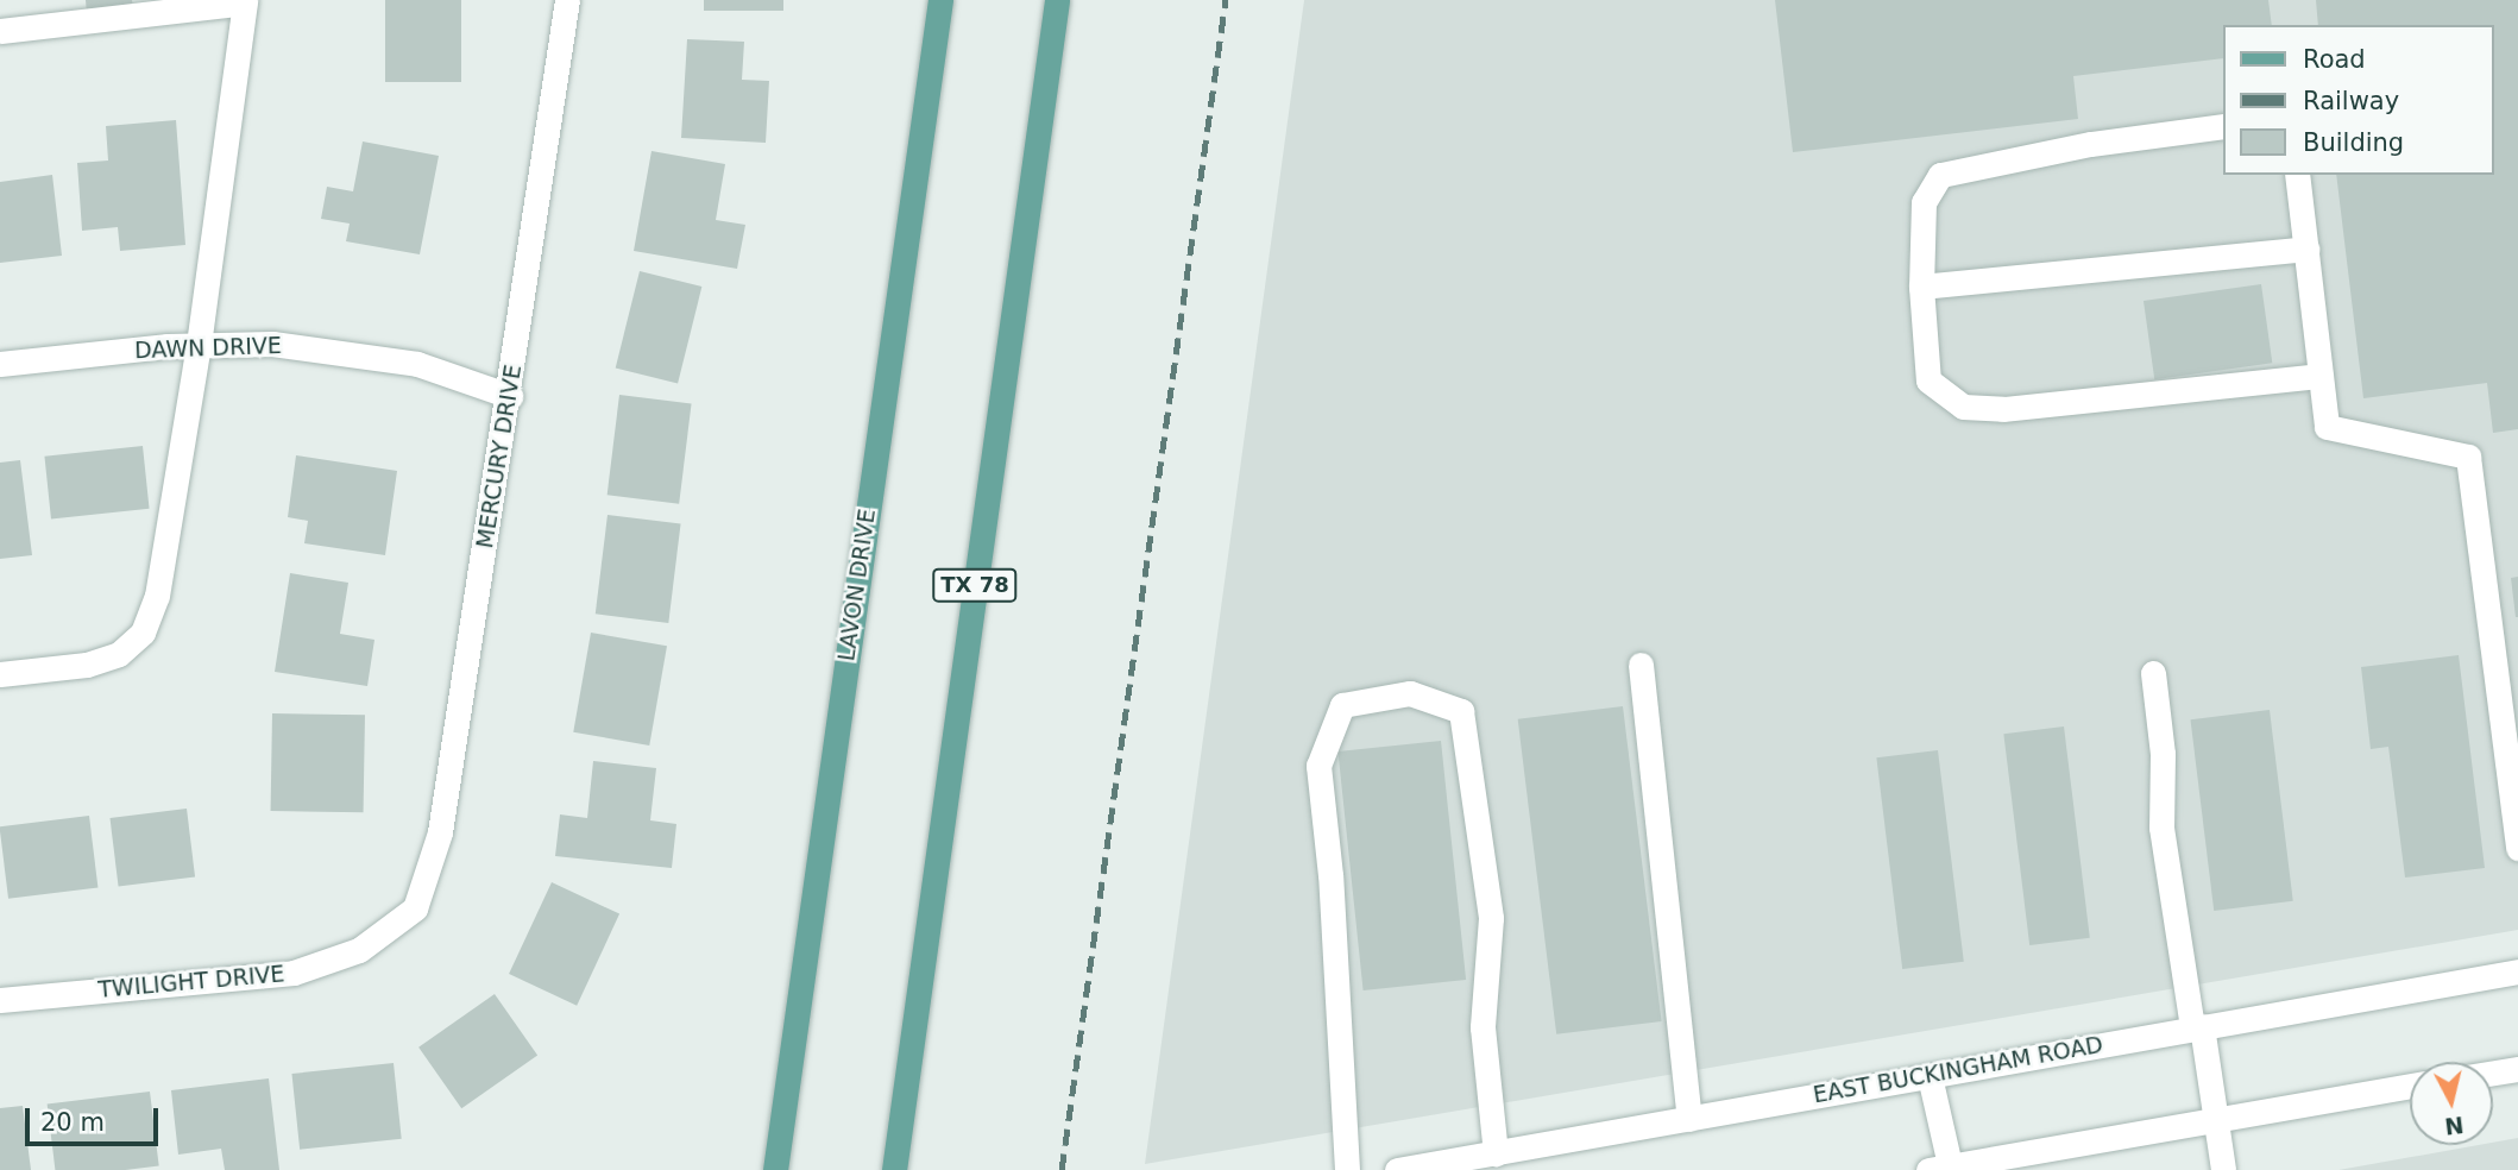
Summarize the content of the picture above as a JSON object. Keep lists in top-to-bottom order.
{
  "streets": {
    "main road": ["LAVON DRIVE", "TX 78"],
    "street": [
      "DAWN DRIVE",
      "MERCURY DRIVE",
      "TWILIGHT DRIVE",
      "EAST BUCKINGHAM ROAD"
    ]
  },
  "crossings": [
    ["DAWN DRIVE", "MERCURY DRIVE"],
    ["MERCURY DRIVE", "TWILIGHT DRIVE"]
  ],
  "legend": ["Road", "Railway", "Building"],
  "scale_bar": "20 m",
  "north": "bottom"
}
